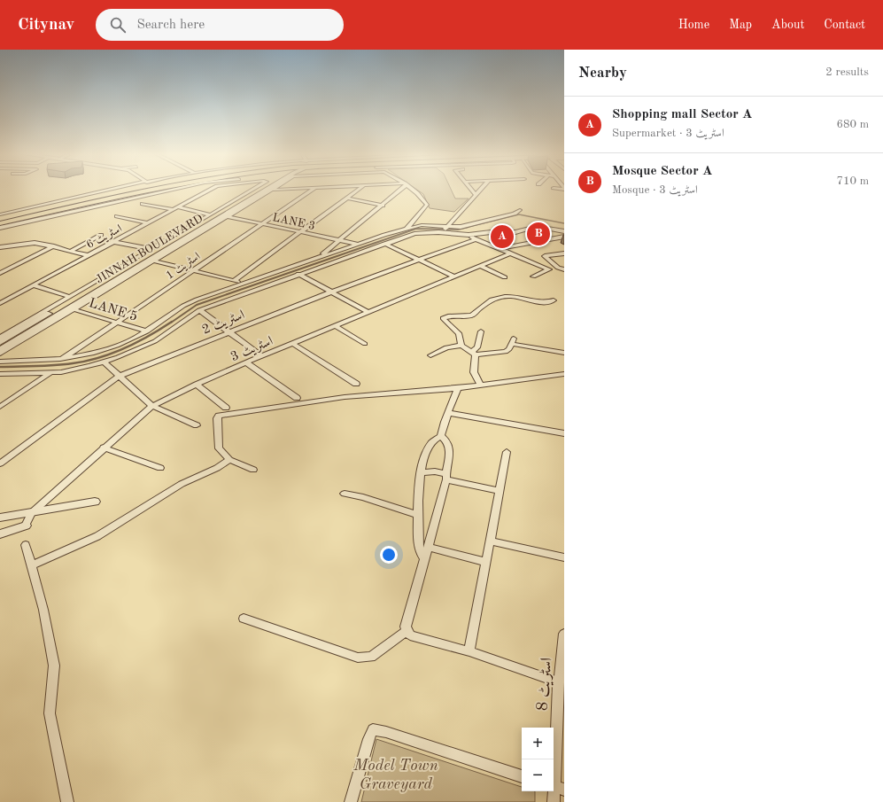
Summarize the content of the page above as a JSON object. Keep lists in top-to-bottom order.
{
  "streets": {
    "street": [
      "LANE 3",
      "اسٹریٹ 6",
      "JINNAH BOULEVARD",
      "اسٹریٹ 1",
      "LANE 5",
      "اسٹریٹ 2",
      "اسٹریٹ 3",
      "اسٹریٹ 8"
    ]
  },
  "crossings": [
    ["LANE 3", "اسٹریٹ 1"],
    ["اسٹریٹ 6", "JINNAH BOULEVARD"],
    ["اسٹریٹ 1", "LANE 5"]
  ],
  "parks": ["Model Town Graveyard"],
  "page": {
    "header": "Citynav",
    "search": "Search here",
    "nav": [
      "Home",
      "Map",
      "About",
      "Contact"
    ],
    "heading": ["Nearby", "2 results"],
    "list": [
      {
        "mark": "A",
        "name": "Shopping mall Sector A",
        "note": "Supermarket · اسٹریٹ 3",
        "value": "680 m"
      },
      {
        "mark": "B",
        "name": "Mosque Sector A",
        "note": "Mosque · اسٹریٹ 3",
        "value": "710 m"
      }
    ],
    "pins": ["B", "A"],
    "map_buttons": ["+", "−"]
  }
}
